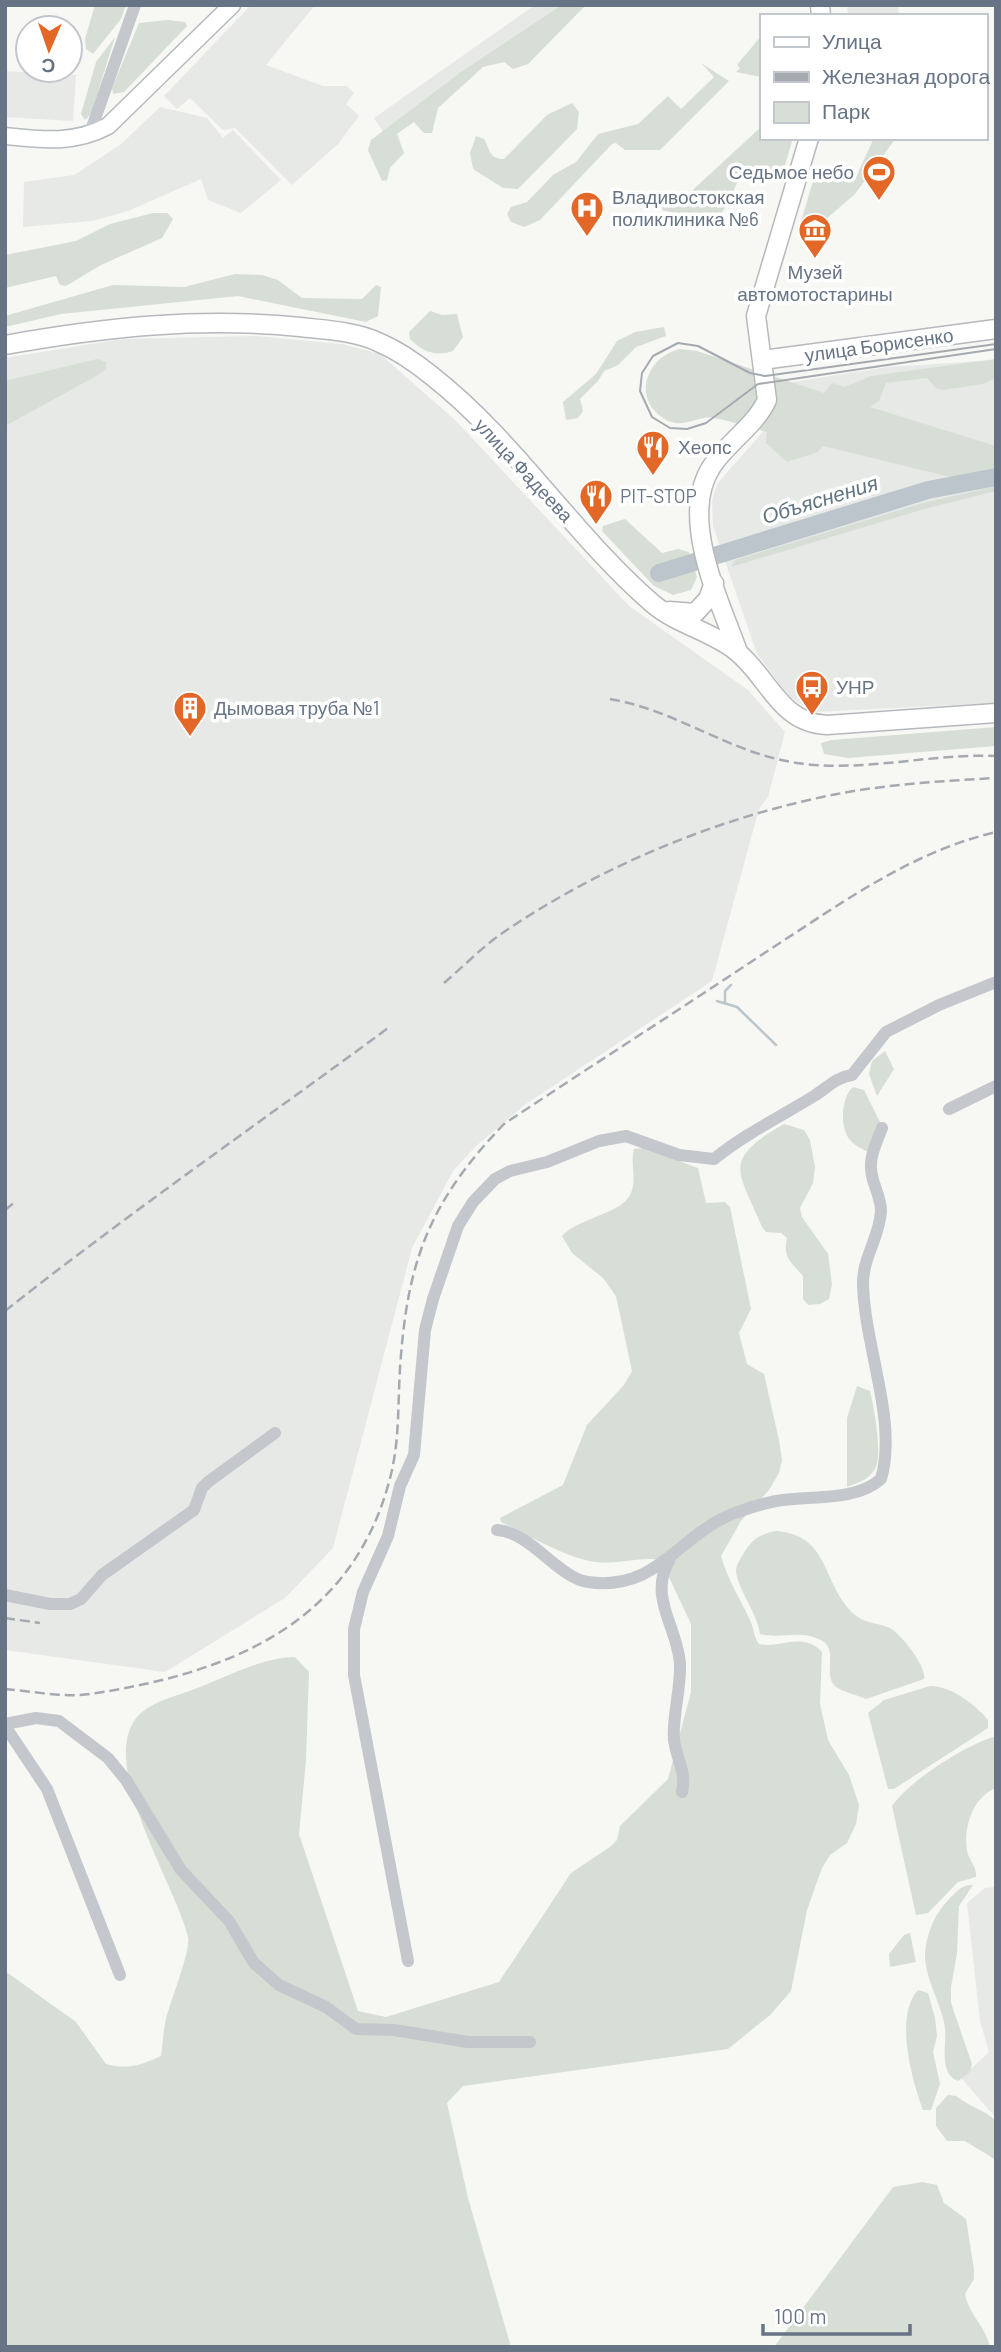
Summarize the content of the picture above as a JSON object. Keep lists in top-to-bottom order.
{
  "streets": {
    "main road": ["улица Борисенко", "улица Фадеева"]
  },
  "water": ["Объяснения"],
  "places": {
    "sports": ["Седьмое небо"],
    "hospital": ["Владивостокская поликлиника №6"],
    "museum": ["Музей автомотостарины"],
    "restaurant": ["Хеопс", "PIT-STOP"],
    "bus stop": ["УНР"],
    "building": ["Дымовая труба №1"]
  },
  "legend": ["Улица", "Железная дорога", "Парк"],
  "scale_bar": "100 m",
  "north": "bottom"
}
